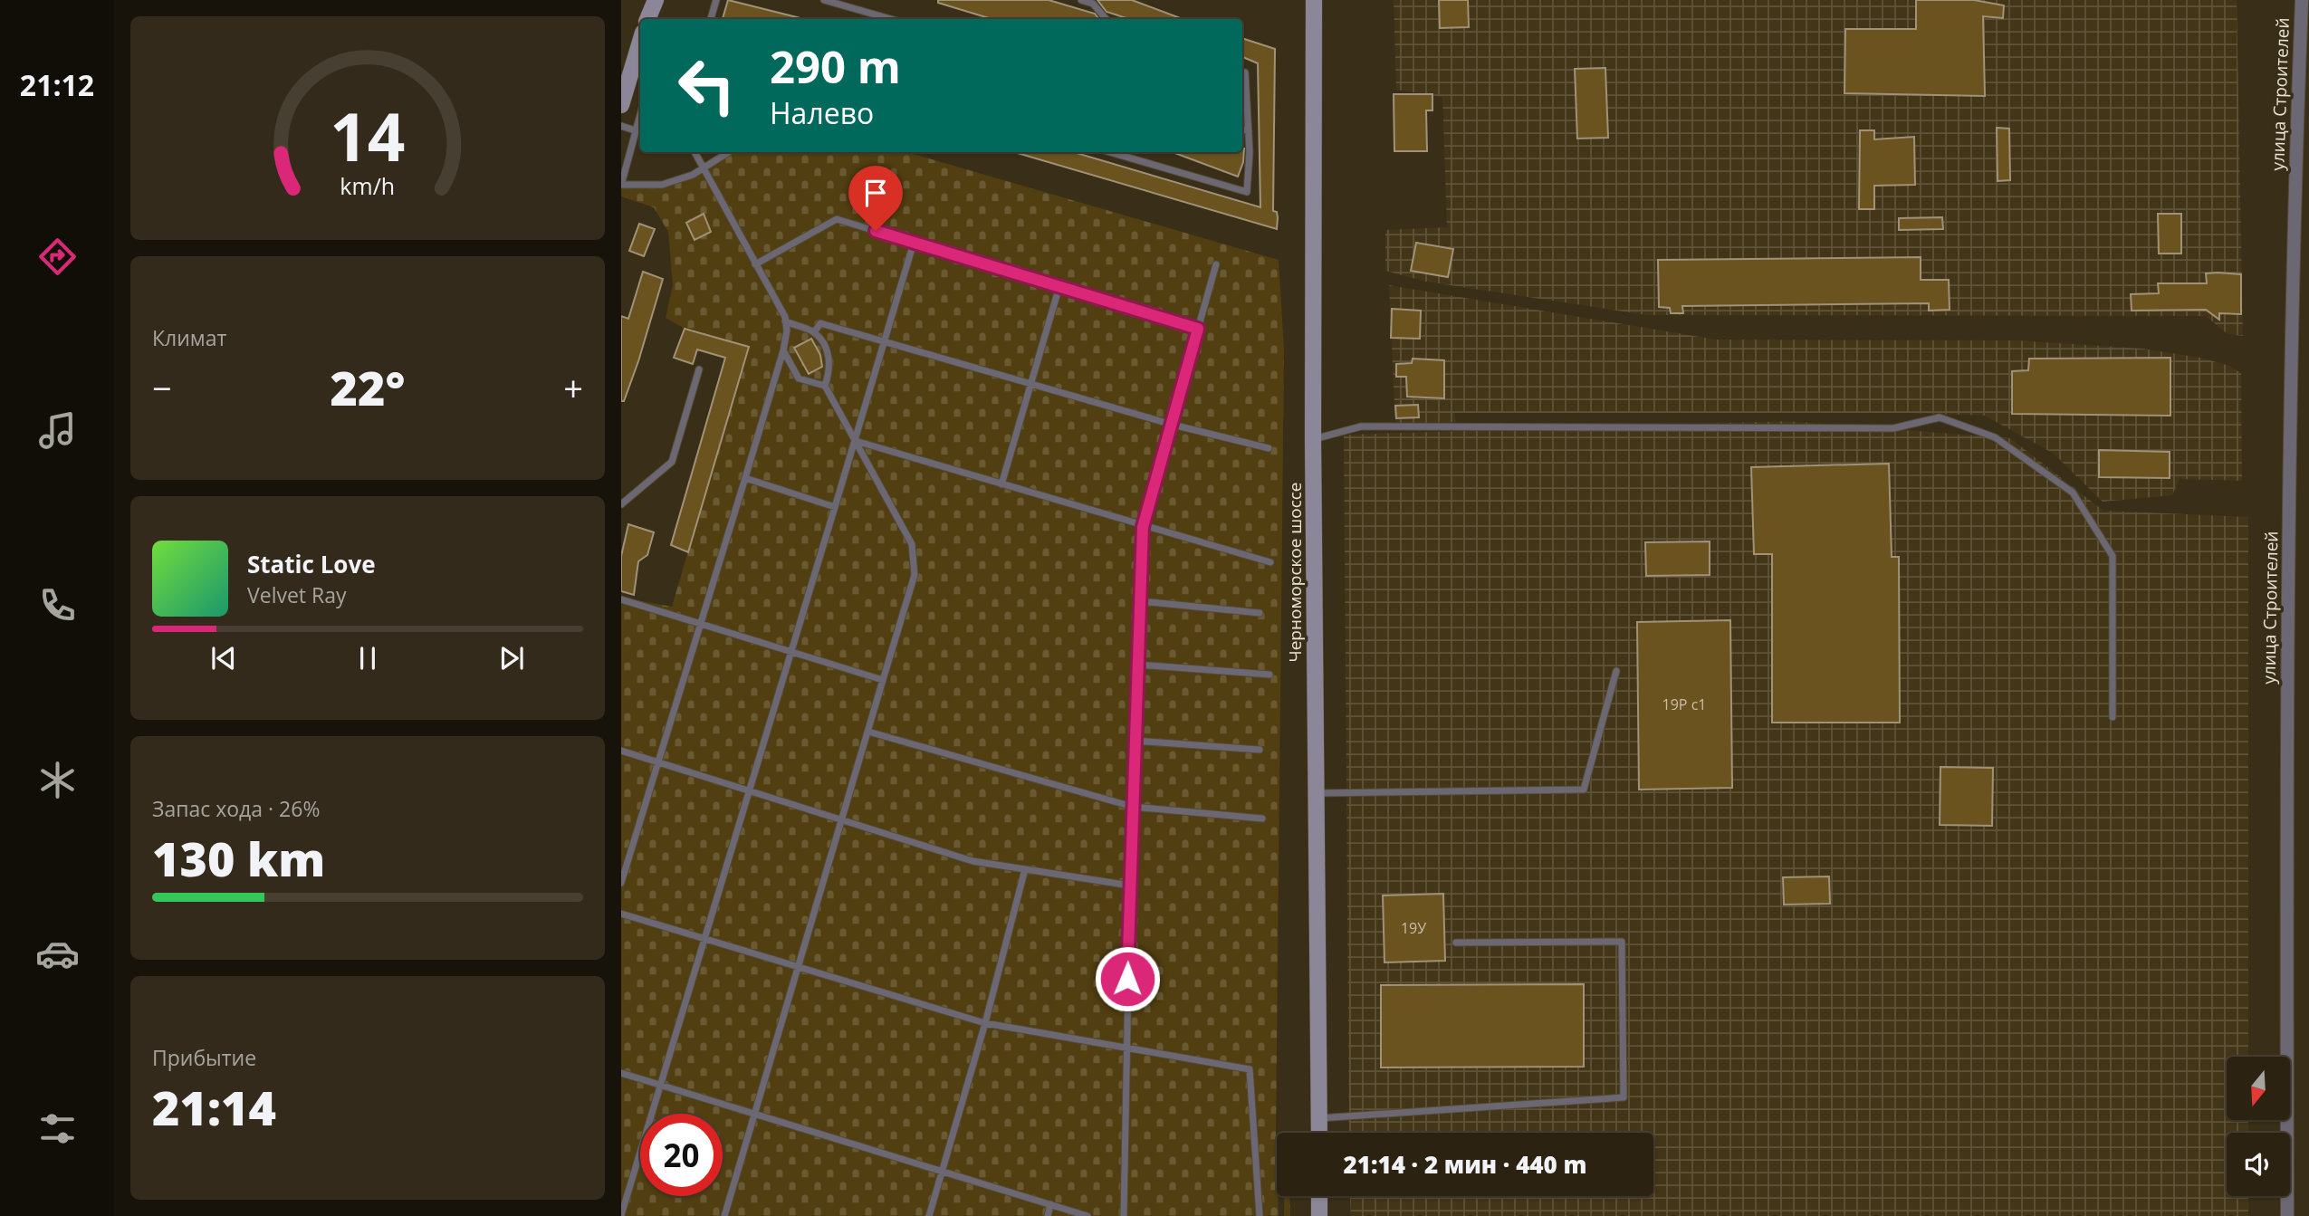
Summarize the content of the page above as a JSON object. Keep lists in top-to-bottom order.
{
  "streets": {
    "main road": ["Черноморское шоссе"],
    "street": ["улица Строителей"]
  },
  "house_numbers": ["19Р с1", "19У"],
  "north": "bottom",
  "page": {
    "tabs": "21:12",
    "turn": ["290 m", "Налево"],
    "tile": [
      "Климат",
      ["Запас хода · 26%", "130 km"],
      ["Прибытие", "21:14"]
    ],
    "heat": ["−", "22°", "+"],
    "song": ["Static Love", "Velvet Ray"],
    "limit": "20",
    "trip": "21:14 · 2 мин · 440 m",
    "gauge": ["14", "km/h"]
  }
}
